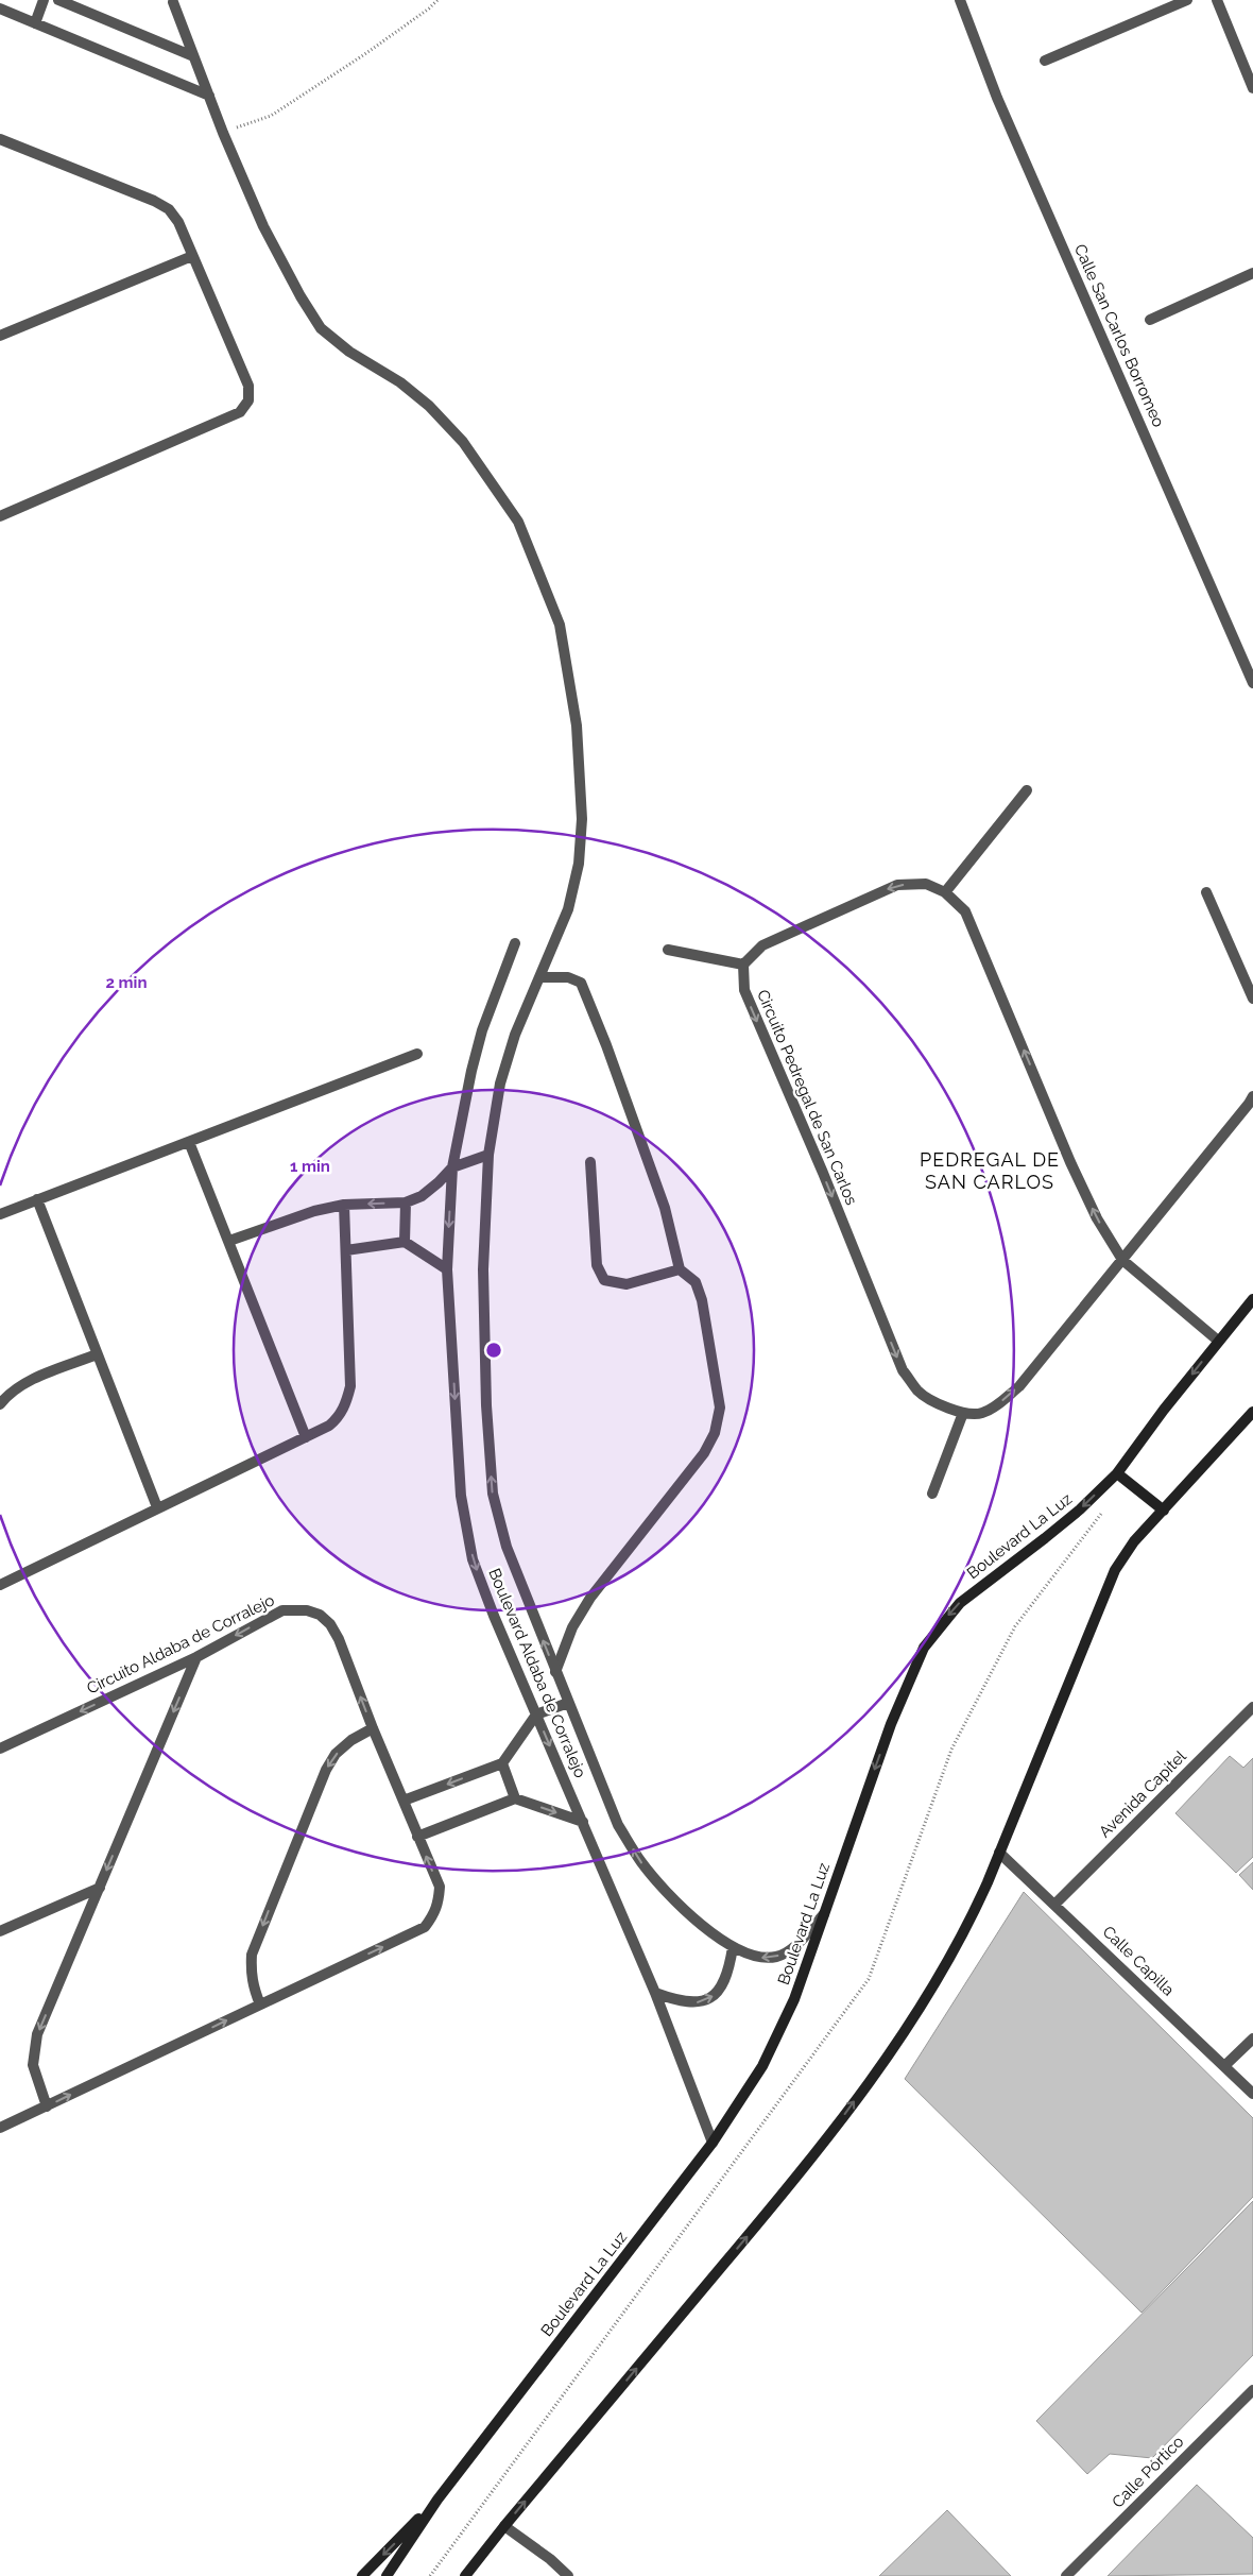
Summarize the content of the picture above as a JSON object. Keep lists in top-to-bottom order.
{
  "streets": {
    "main road": ["Boulevard La Luz"],
    "street": [
      "Calle San Carlos Borromeo",
      "Circuito Pedregal de San Carlos",
      "Circuito Aldaba de Corralejo",
      "Boulevard Aldaba de Corralejo",
      "Avenida Capitel",
      "Calle Capilla",
      "Calle Pórtico"
    ]
  },
  "crossings": [
    ["Boulevard La Luz", "Boulevard Aldaba de Corralejo"],
    ["Avenida Capitel", "Calle Capilla"]
  ],
  "one_way": ["Circuito Pedregal de San Carlos"],
  "districts": ["PEDREGAL DE SAN CARLOS"],
  "rings": ["2 min", "1 min"]
}
